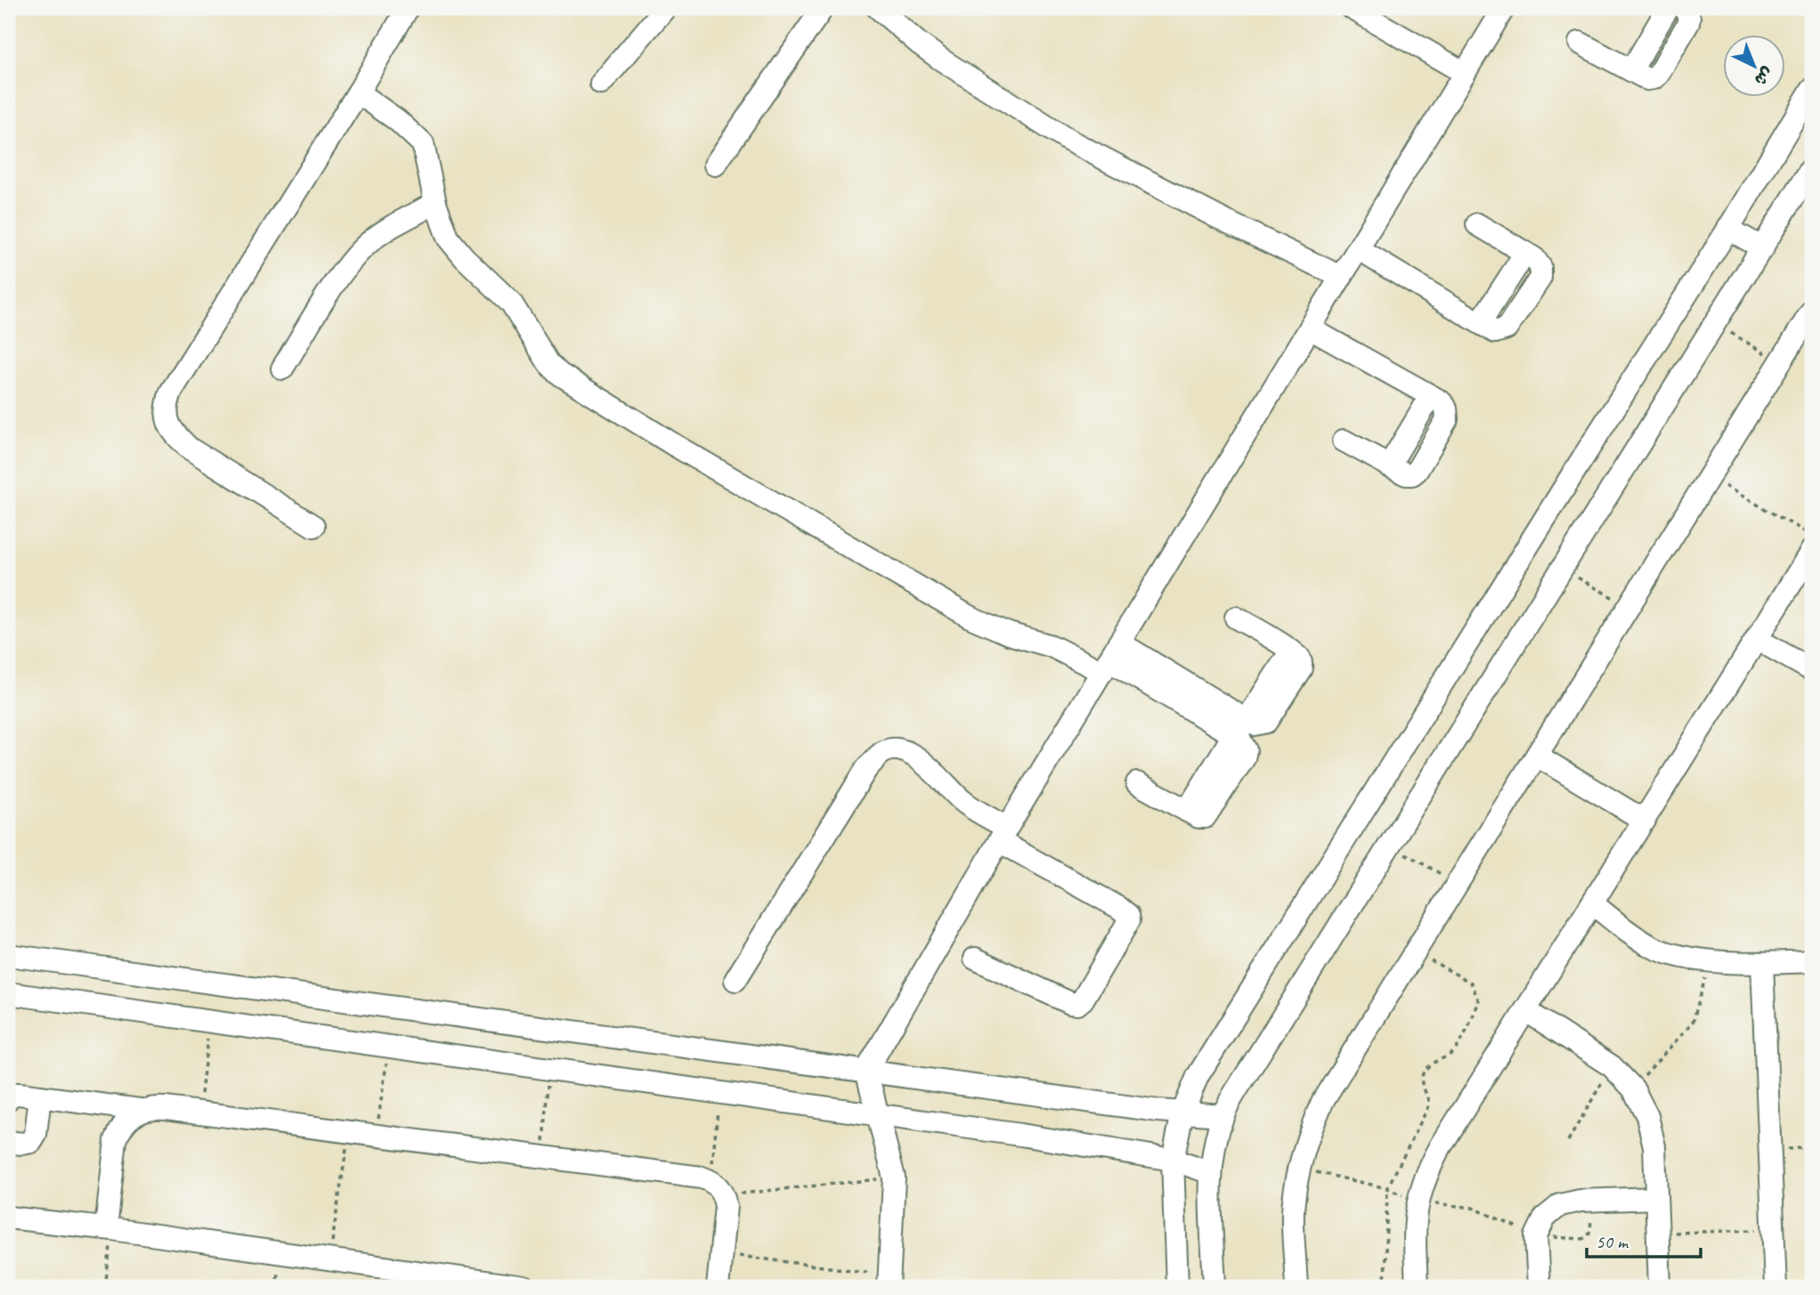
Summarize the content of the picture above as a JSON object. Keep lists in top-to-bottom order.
{
  "scale_bar": "50 m",
  "north": "bottom right"
}
